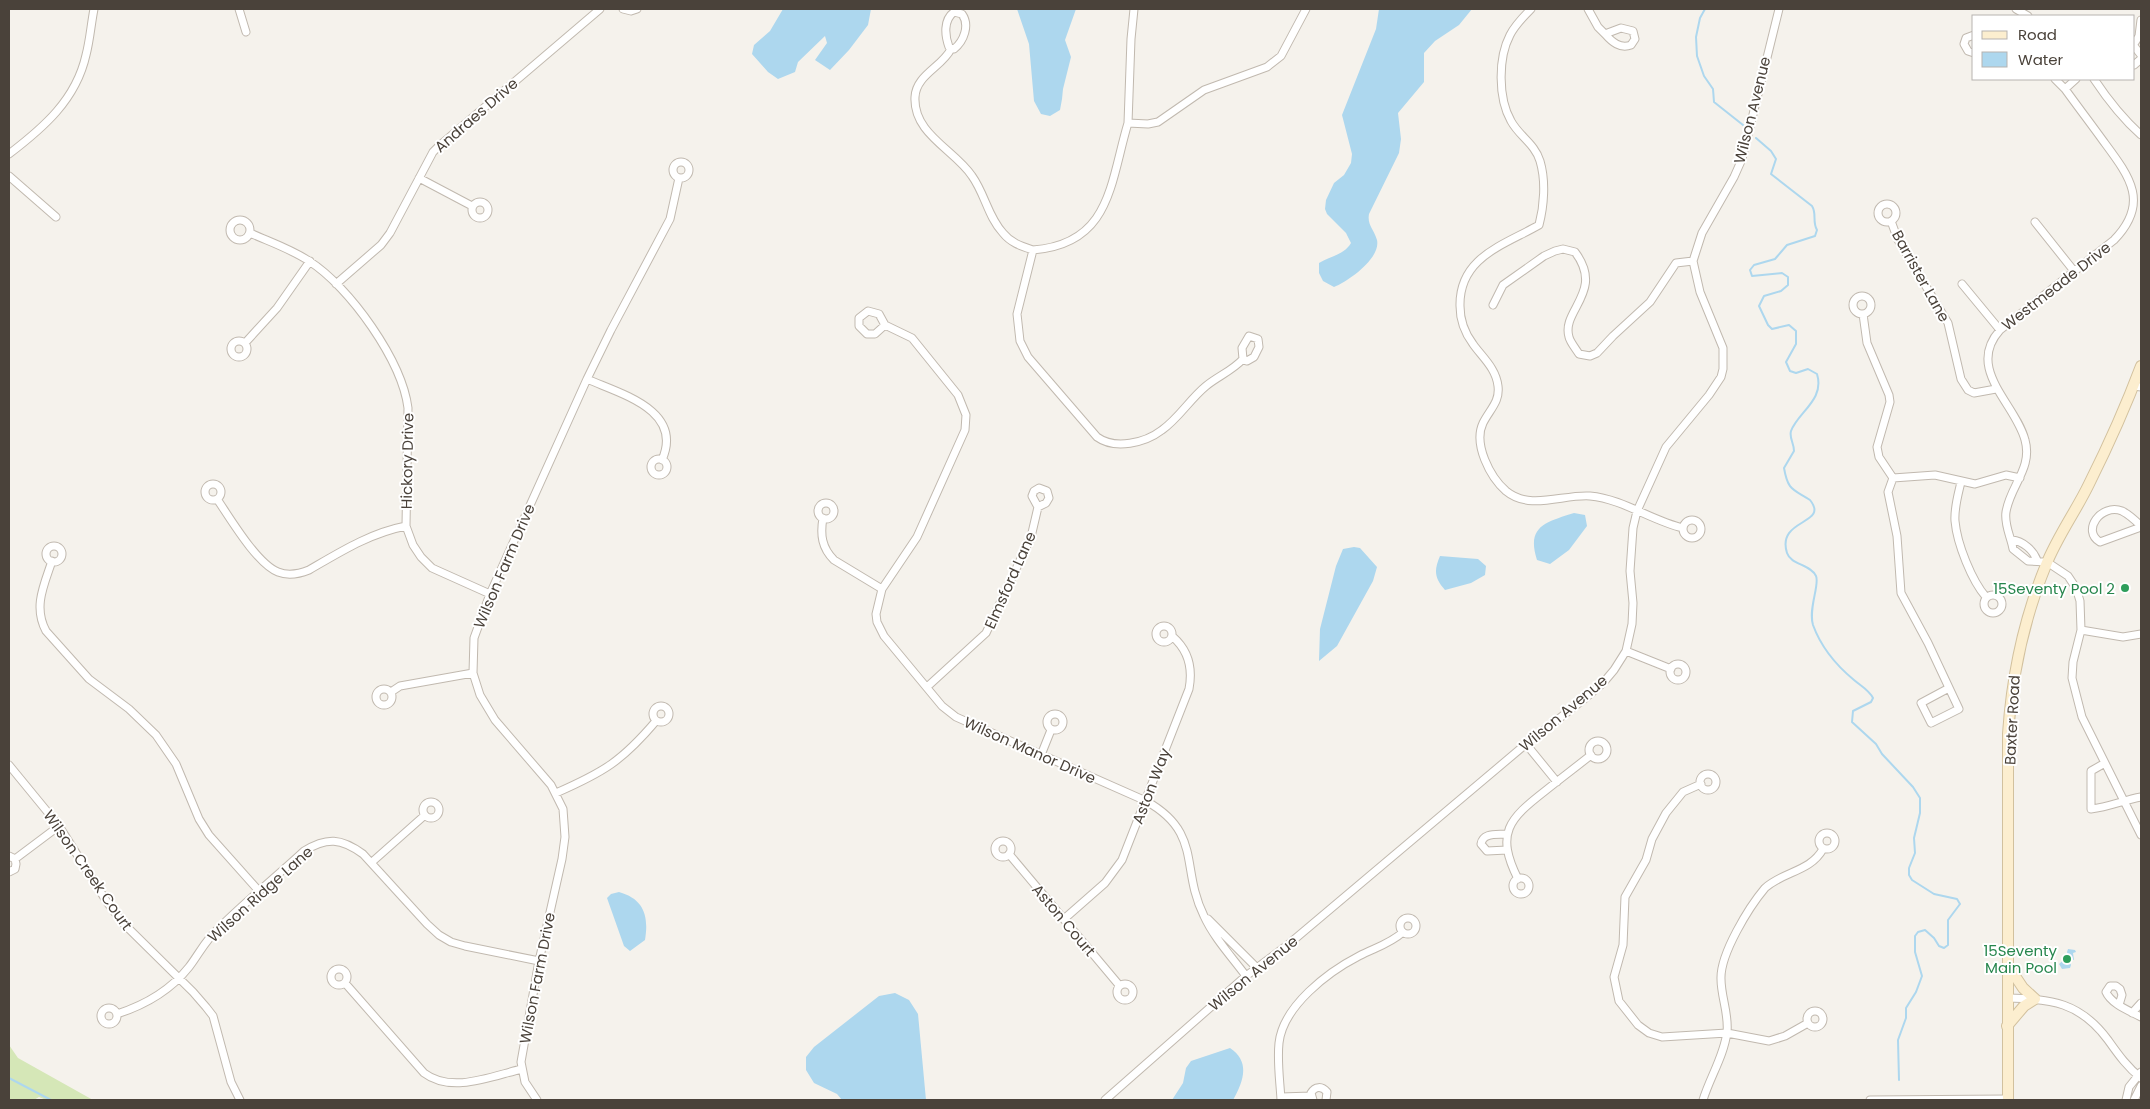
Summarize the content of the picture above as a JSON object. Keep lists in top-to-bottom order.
{
  "streets": {
    "main road": ["Baxter Road"],
    "street": [
      "Wilson Avenue",
      "Andraes Drive",
      "Barrister Lane",
      "Westmeade Drive",
      "Hickory Drive",
      "Wilson Farm Drive",
      "Elmsford Lane",
      "Wilson Manor Drive",
      "Aston Way",
      "Wilson Creek Court",
      "Wilson Ridge Lane",
      "Aston Court"
    ]
  },
  "crossings": [
    ["Wilson Avenue", "Wilson Manor Drive"],
    ["Andraes Drive", "Hickory Drive"],
    ["Barrister Lane", "Westmeade Drive"],
    ["Westmeade Drive", "Baxter Road"],
    ["Hickory Drive", "Wilson Farm Drive"],
    ["Wilson Farm Drive", "Wilson Ridge Lane"],
    ["Elmsford Lane", "Wilson Manor Drive"],
    ["Wilson Manor Drive", "Aston Way"],
    ["Aston Way", "Aston Court"],
    ["Wilson Creek Court", "Wilson Ridge Lane"]
  ],
  "places": ["15Seventy Pool 2", "15Seventy Main Pool"],
  "legend": ["Road", "Water"]
}
